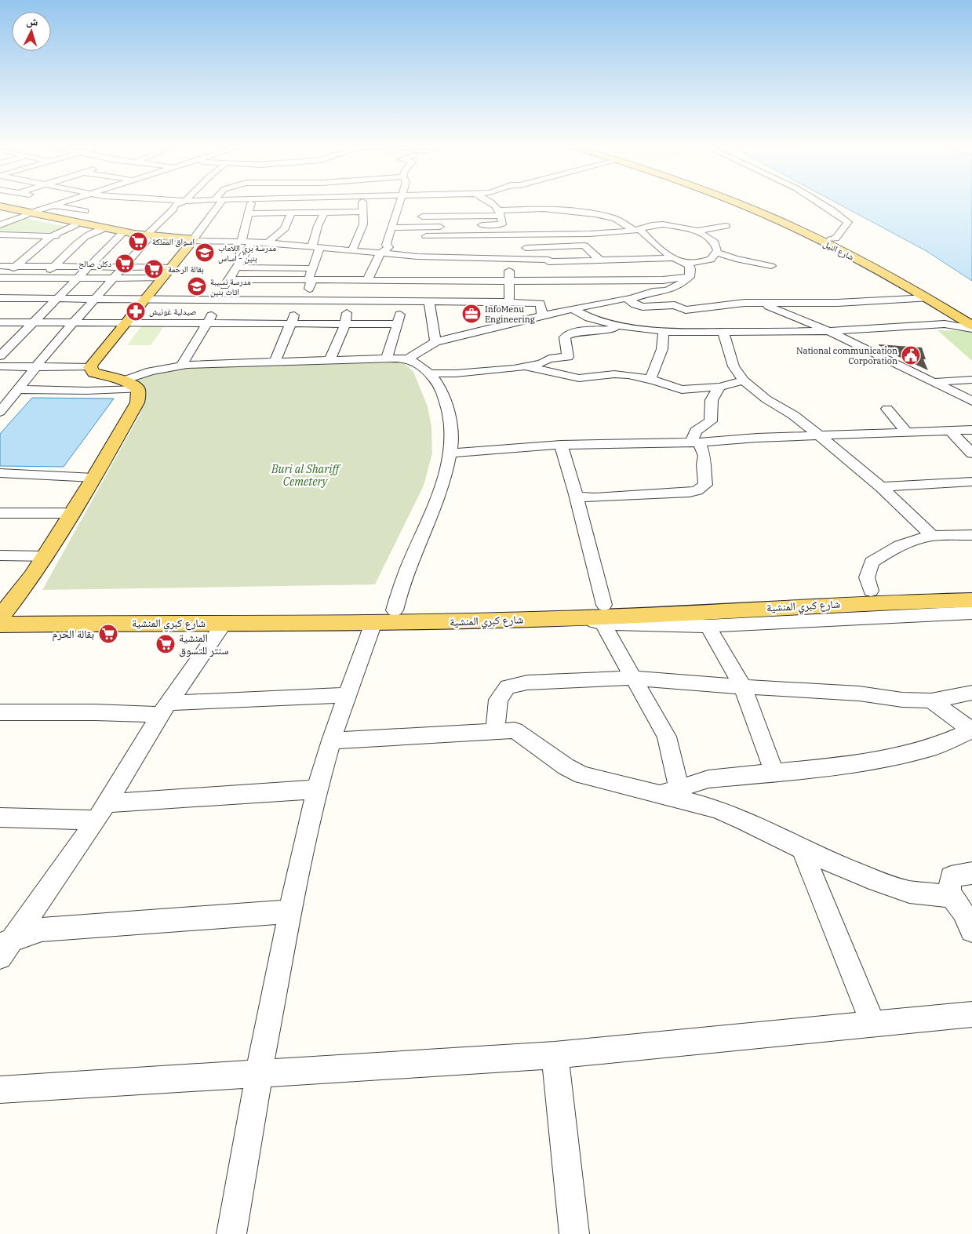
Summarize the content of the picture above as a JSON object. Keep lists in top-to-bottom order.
{
  "streets": {
    "main road": ["شارع النيل", "شارع كبري المنشية"]
  },
  "parks": ["Buri al Shariff Cemetery"],
  "places": {
    "supermarket": [
      "اسواق المملكة",
      "دكلن صالح",
      "بقالة الرحمة",
      "بقالة الحرم",
      "المنشية سنتر للتسوق"
    ],
    "school or university": ["مدرسة بري اللاماب بنين - أساس", "مدرسة نسيبة اثاث بنين"],
    "pharmacy": ["صيدلية غونيش"],
    "office": ["InfoMenu Engineering"],
    "public building": ["National communication Corporation"]
  },
  "north": "top"
}
